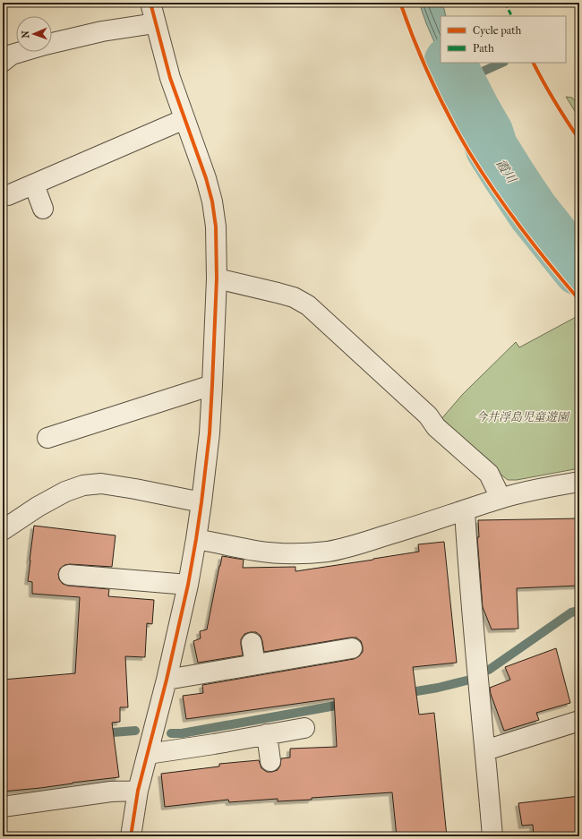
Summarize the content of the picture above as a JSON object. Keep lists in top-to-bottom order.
{
  "water": ["霞川"],
  "parks": ["今井浮島児童遊園"],
  "legend": ["Cycle path", "Path"],
  "north": "left"
}
